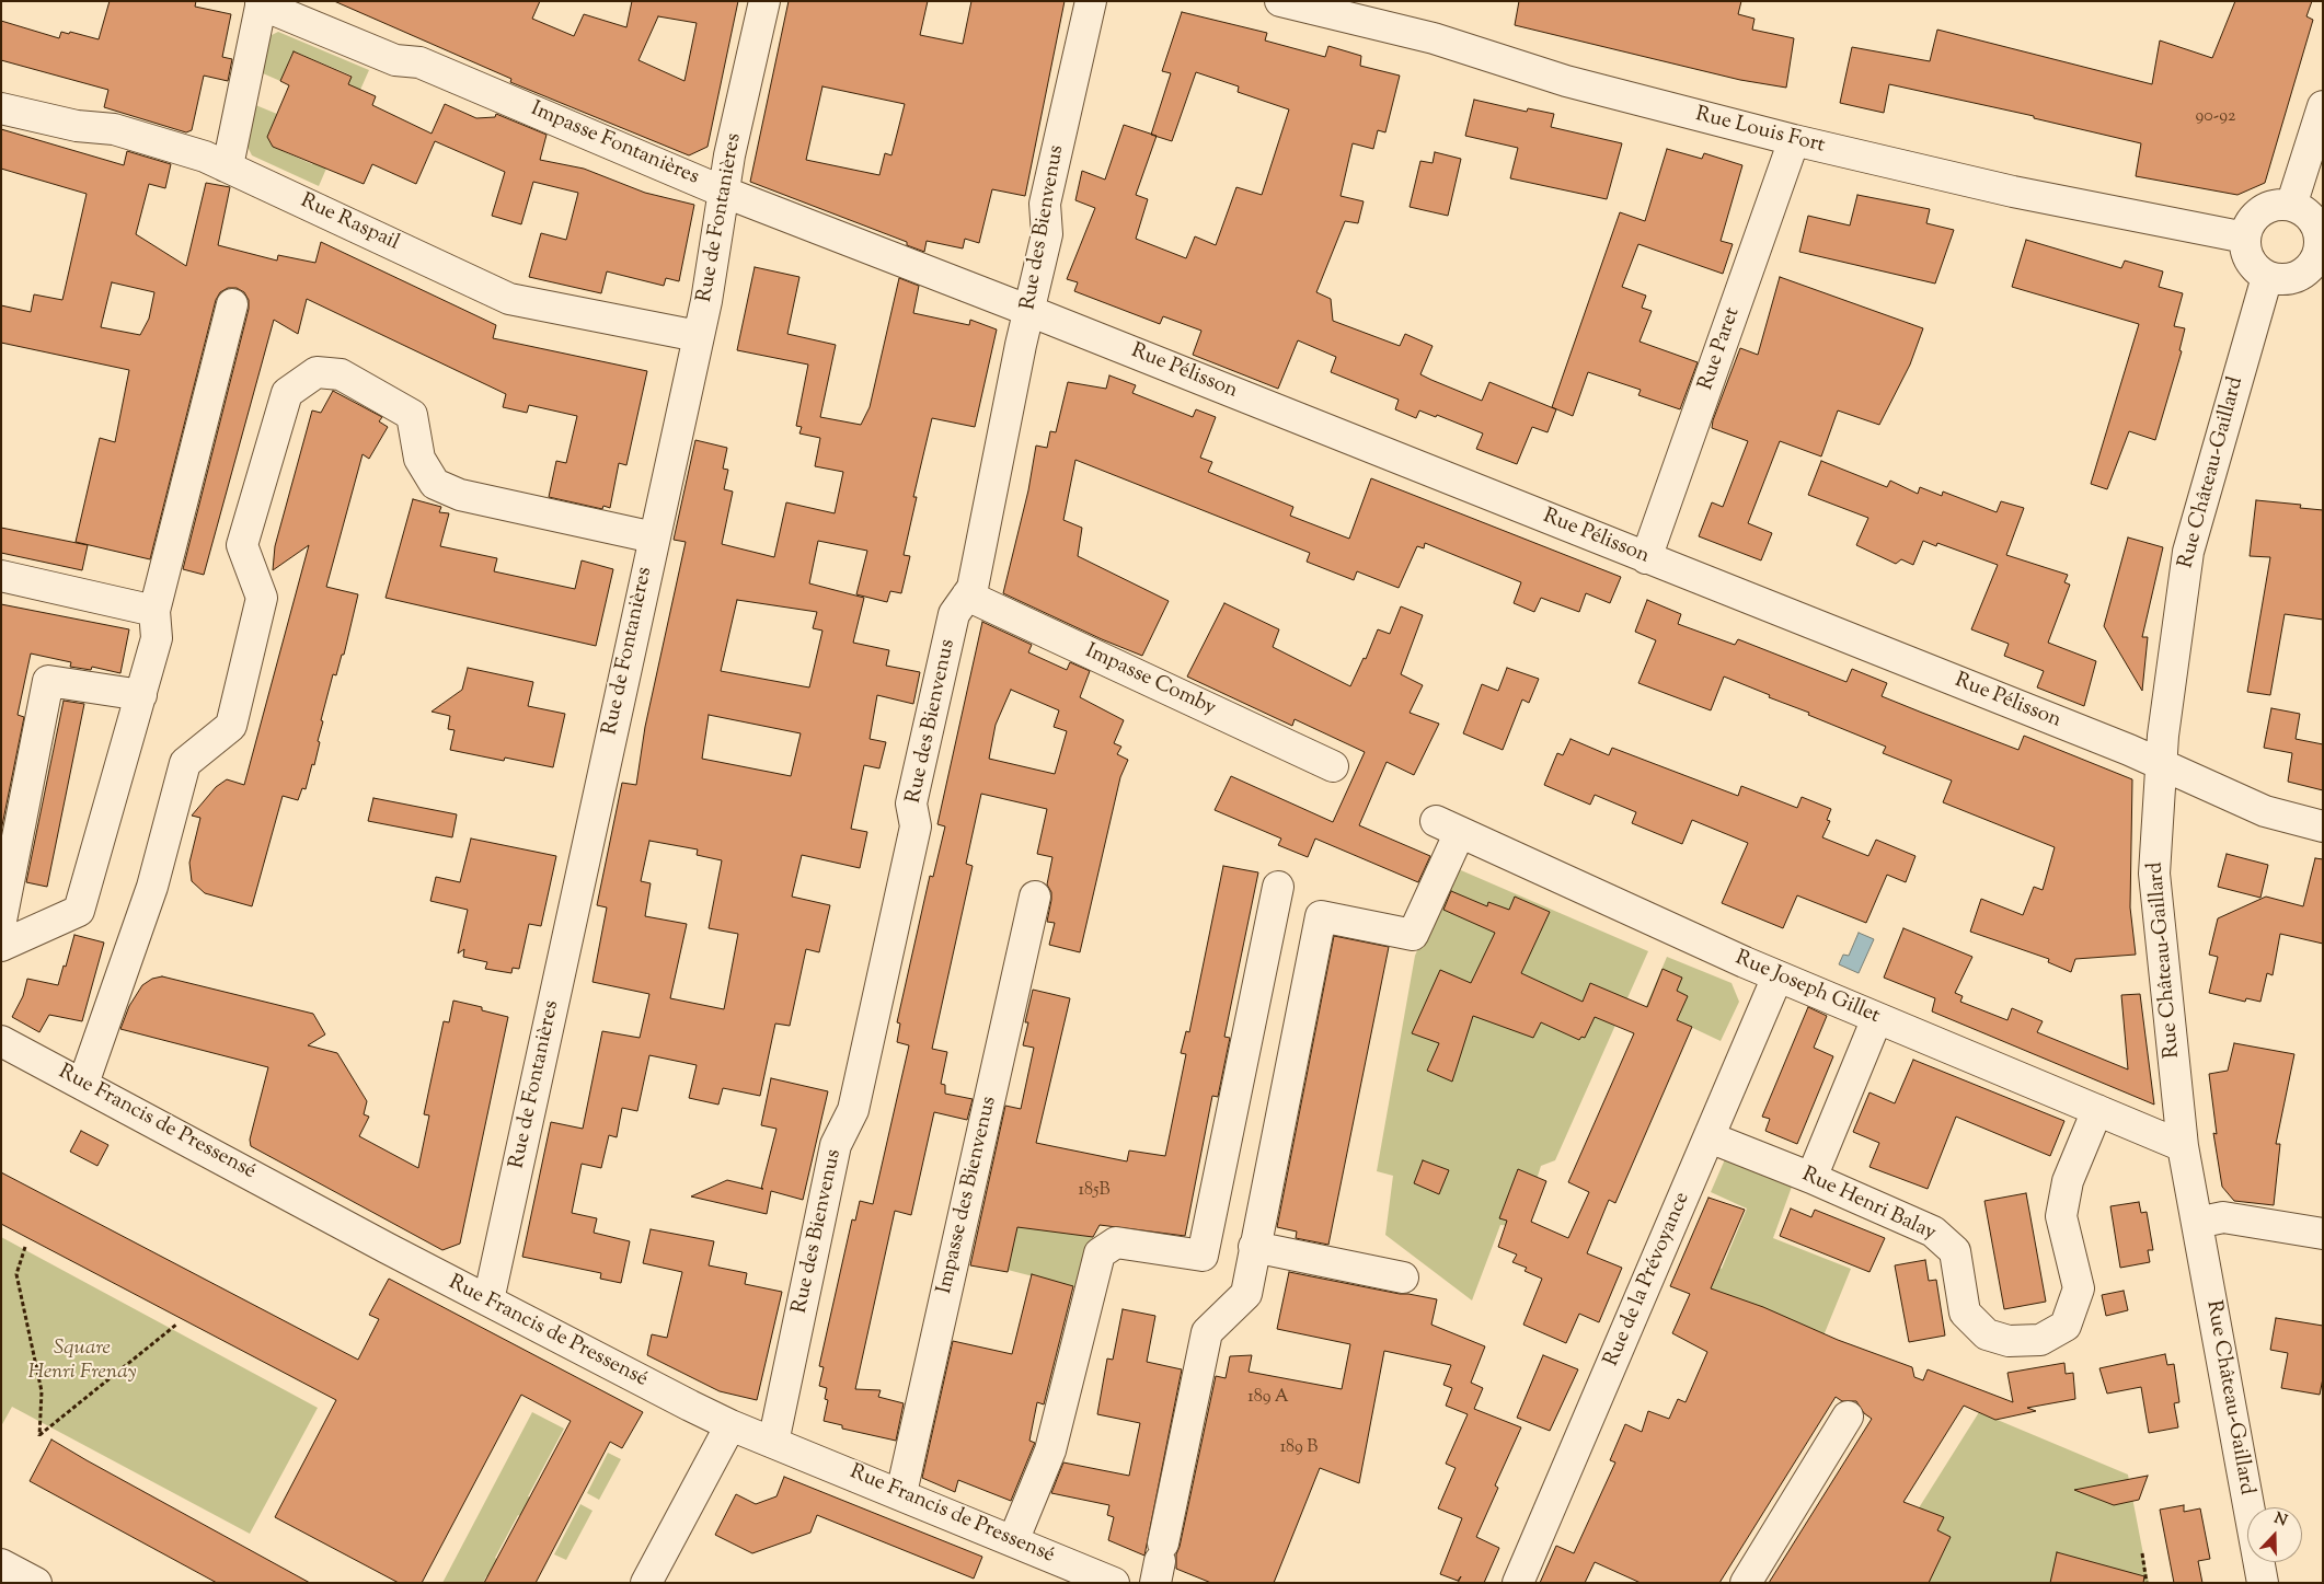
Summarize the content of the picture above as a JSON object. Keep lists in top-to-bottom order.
{
  "streets": {
    "street": [
      "Rue Louis Fort",
      "Impasse Fontanières",
      "Rue de Fontanières",
      "Rue Raspail",
      "Rue des Bienvenus",
      "Rue Paret",
      "Rue Pélisson",
      "Rue Château-Gaillard",
      "Impasse Comby",
      "Rue Joseph Gillet",
      "Rue Francis de Pressensé",
      "Impasse des Bienvenus",
      "Rue Henri Balay",
      "Rue de la Prévoyance"
    ]
  },
  "crossings": [
    ["Rue Louis Fort", "Rue Paret"],
    ["Rue Louis Fort", "Rue Château-Gaillard"],
    ["Impasse Fontanières", "Rue de Fontanières"],
    ["Impasse Fontanières", "Rue des Bienvenus"],
    ["Impasse Fontanières", "Rue Pélisson"],
    ["Rue de Fontanières", "Rue Raspail"],
    ["Rue de Fontanières", "Rue Francis de Pressensé"],
    ["Rue des Bienvenus", "Rue Pélisson"],
    ["Rue des Bienvenus", "Impasse Comby"],
    ["Rue des Bienvenus", "Rue Francis de Pressensé"],
    ["Rue Paret", "Rue Pélisson"],
    ["Rue Pélisson", "Rue Château-Gaillard"],
    ["Rue Château-Gaillard", "Rue Joseph Gillet"],
    ["Rue Joseph Gillet", "Rue Henri Balay"],
    ["Rue Joseph Gillet", "Rue de la Prévoyance"],
    ["Rue Francis de Pressensé", "Impasse des Bienvenus"],
    ["Rue Henri Balay", "Rue de la Prévoyance"]
  ],
  "parks": ["Square Henri Frenay"],
  "house_numbers": [
    "90-92",
    "185B",
    "189 A",
    "189 B"
  ],
  "north": "top"
}
